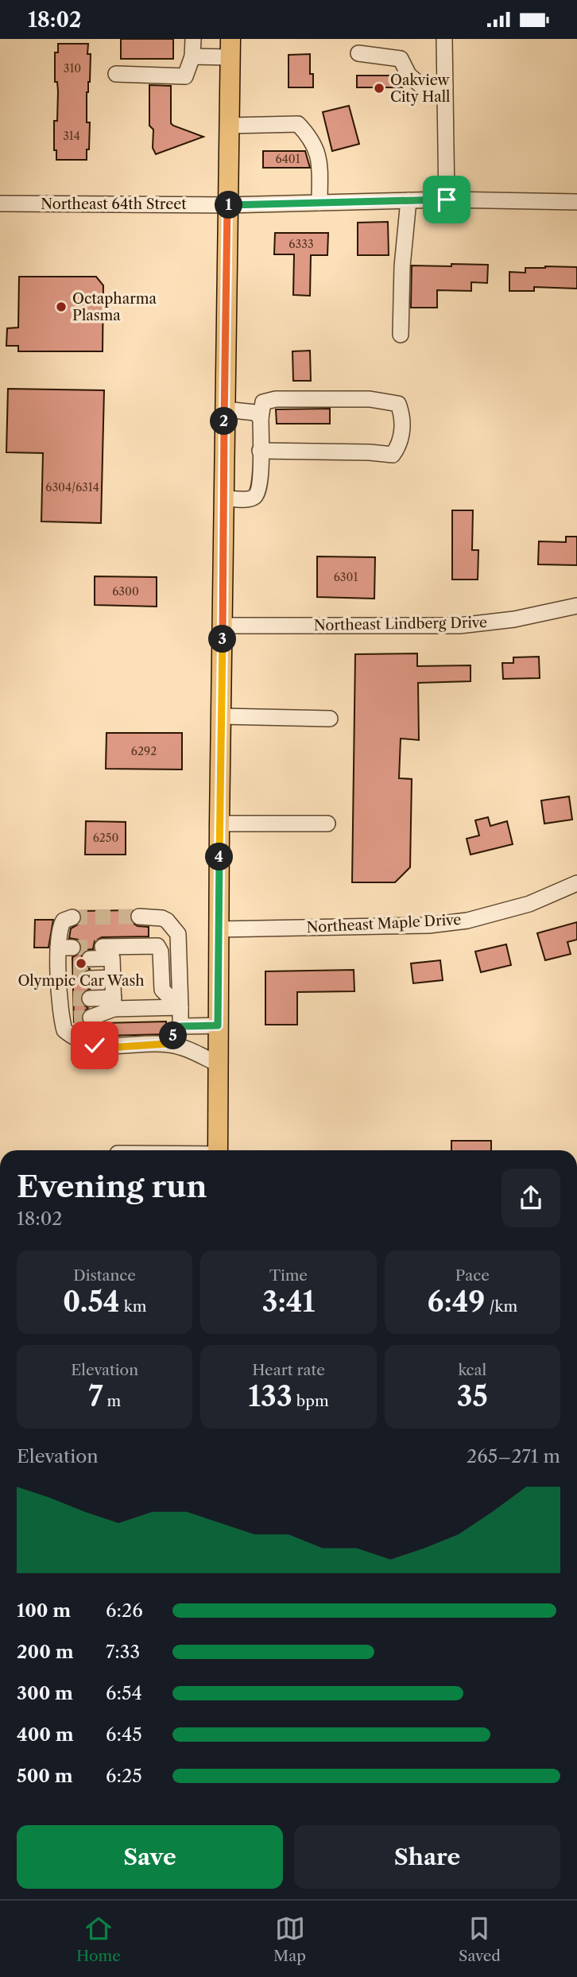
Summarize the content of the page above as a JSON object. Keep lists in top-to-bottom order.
{
  "streets": {
    "street": ["Northeast 64th Street", "Northeast Lindberg Drive", "Northeast Maple Drive"]
  },
  "places": ["Oakview City Hall", "Octapharma Plasma", "Olympic Car Wash"],
  "house_numbers": [
    "310",
    "314",
    "6401",
    "6333",
    "6304/6314",
    "6301",
    "6300",
    "6292",
    "6250"
  ],
  "page": {
    "status": "18:02",
    "pins": [
      "1",
      "2",
      "3",
      "4",
      "5"
    ],
    "heading": ["Evening run", "18:02"],
    "stats": [
      ["Distance", "0.54 km"],
      ["Time", "3:41"],
      ["Pace", "6:49 /km"],
      ["Elevation", "7 m"],
      ["Heart rate", "133 bpm"],
      ["kcal", "35"]
    ],
    "chart": ["Elevation", "265–271 m"],
    "list": [
      {
        "name": "100 m",
        "note": "6:26"
      },
      {
        "name": "200 m",
        "note": "7:33"
      },
      {
        "name": "300 m",
        "note": "6:54"
      },
      {
        "name": "400 m",
        "note": "6:45"
      },
      {
        "name": "500 m",
        "note": "6:25"
      }
    ],
    "buttons": ["Save", "Share"],
    "tabs": ["Home", "Map", "Saved"]
  }
}
